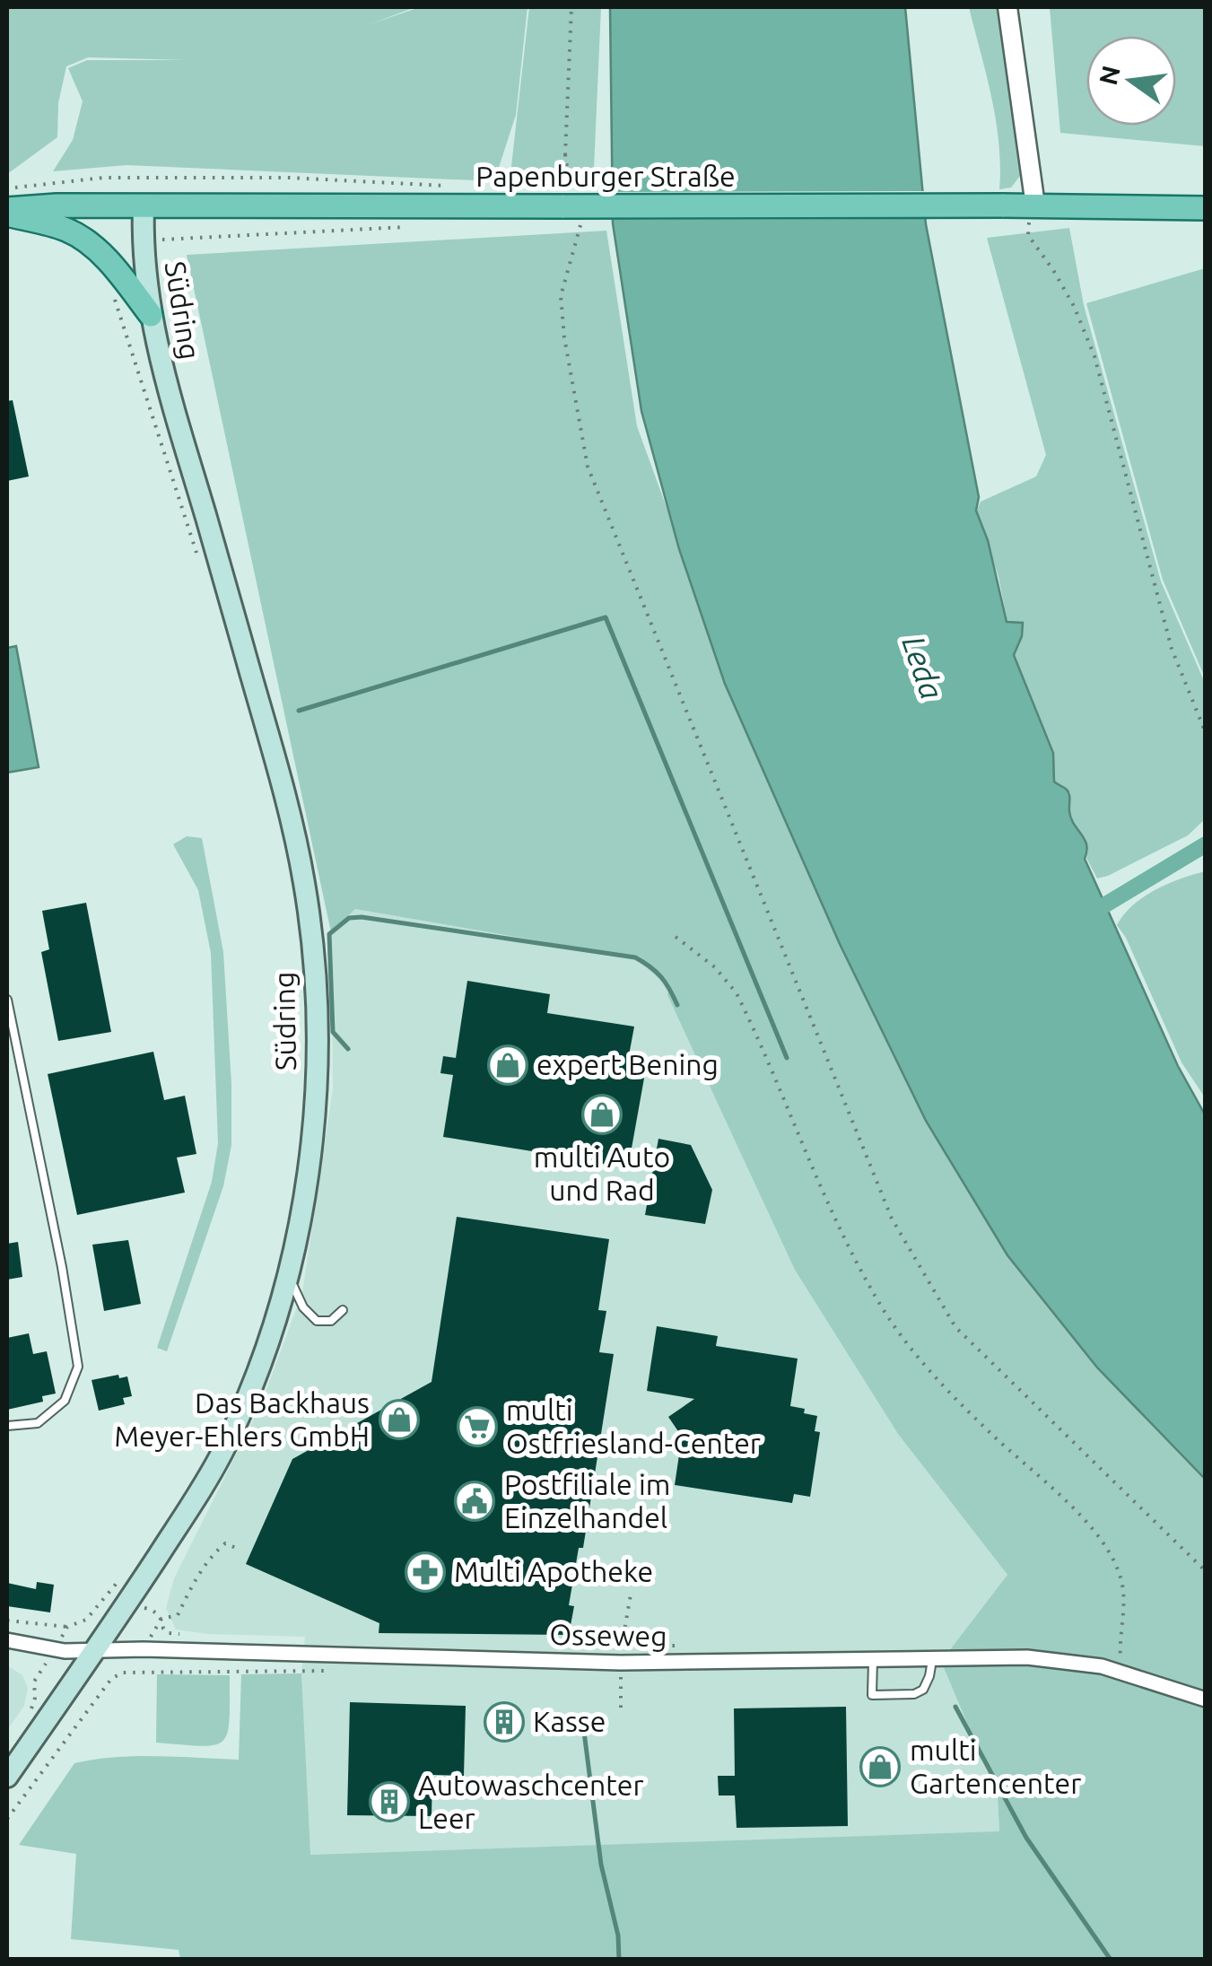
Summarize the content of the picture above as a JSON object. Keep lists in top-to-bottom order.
{
  "streets": {
    "main road": ["Papenburger Straße", "Südring"],
    "street": ["Osseweg"]
  },
  "crossings": [
    ["Papenburger Straße", "Südring"],
    ["Südring", "Osseweg"]
  ],
  "water": ["Leda"],
  "places": {
    "shop": [
      "expert Bening",
      "multi Auto und Rad",
      "Das Backhaus Meyer-Ehlers GmbH",
      "multi Gartencenter"
    ],
    "supermarket": ["multi Ostfriesland-Center"],
    "public building": ["Postfiliale im Einzelhandel"],
    "pharmacy": ["Multi Apotheke"],
    "building": ["Kasse", "Autowaschcenter Leer"]
  },
  "north": "left"
}
